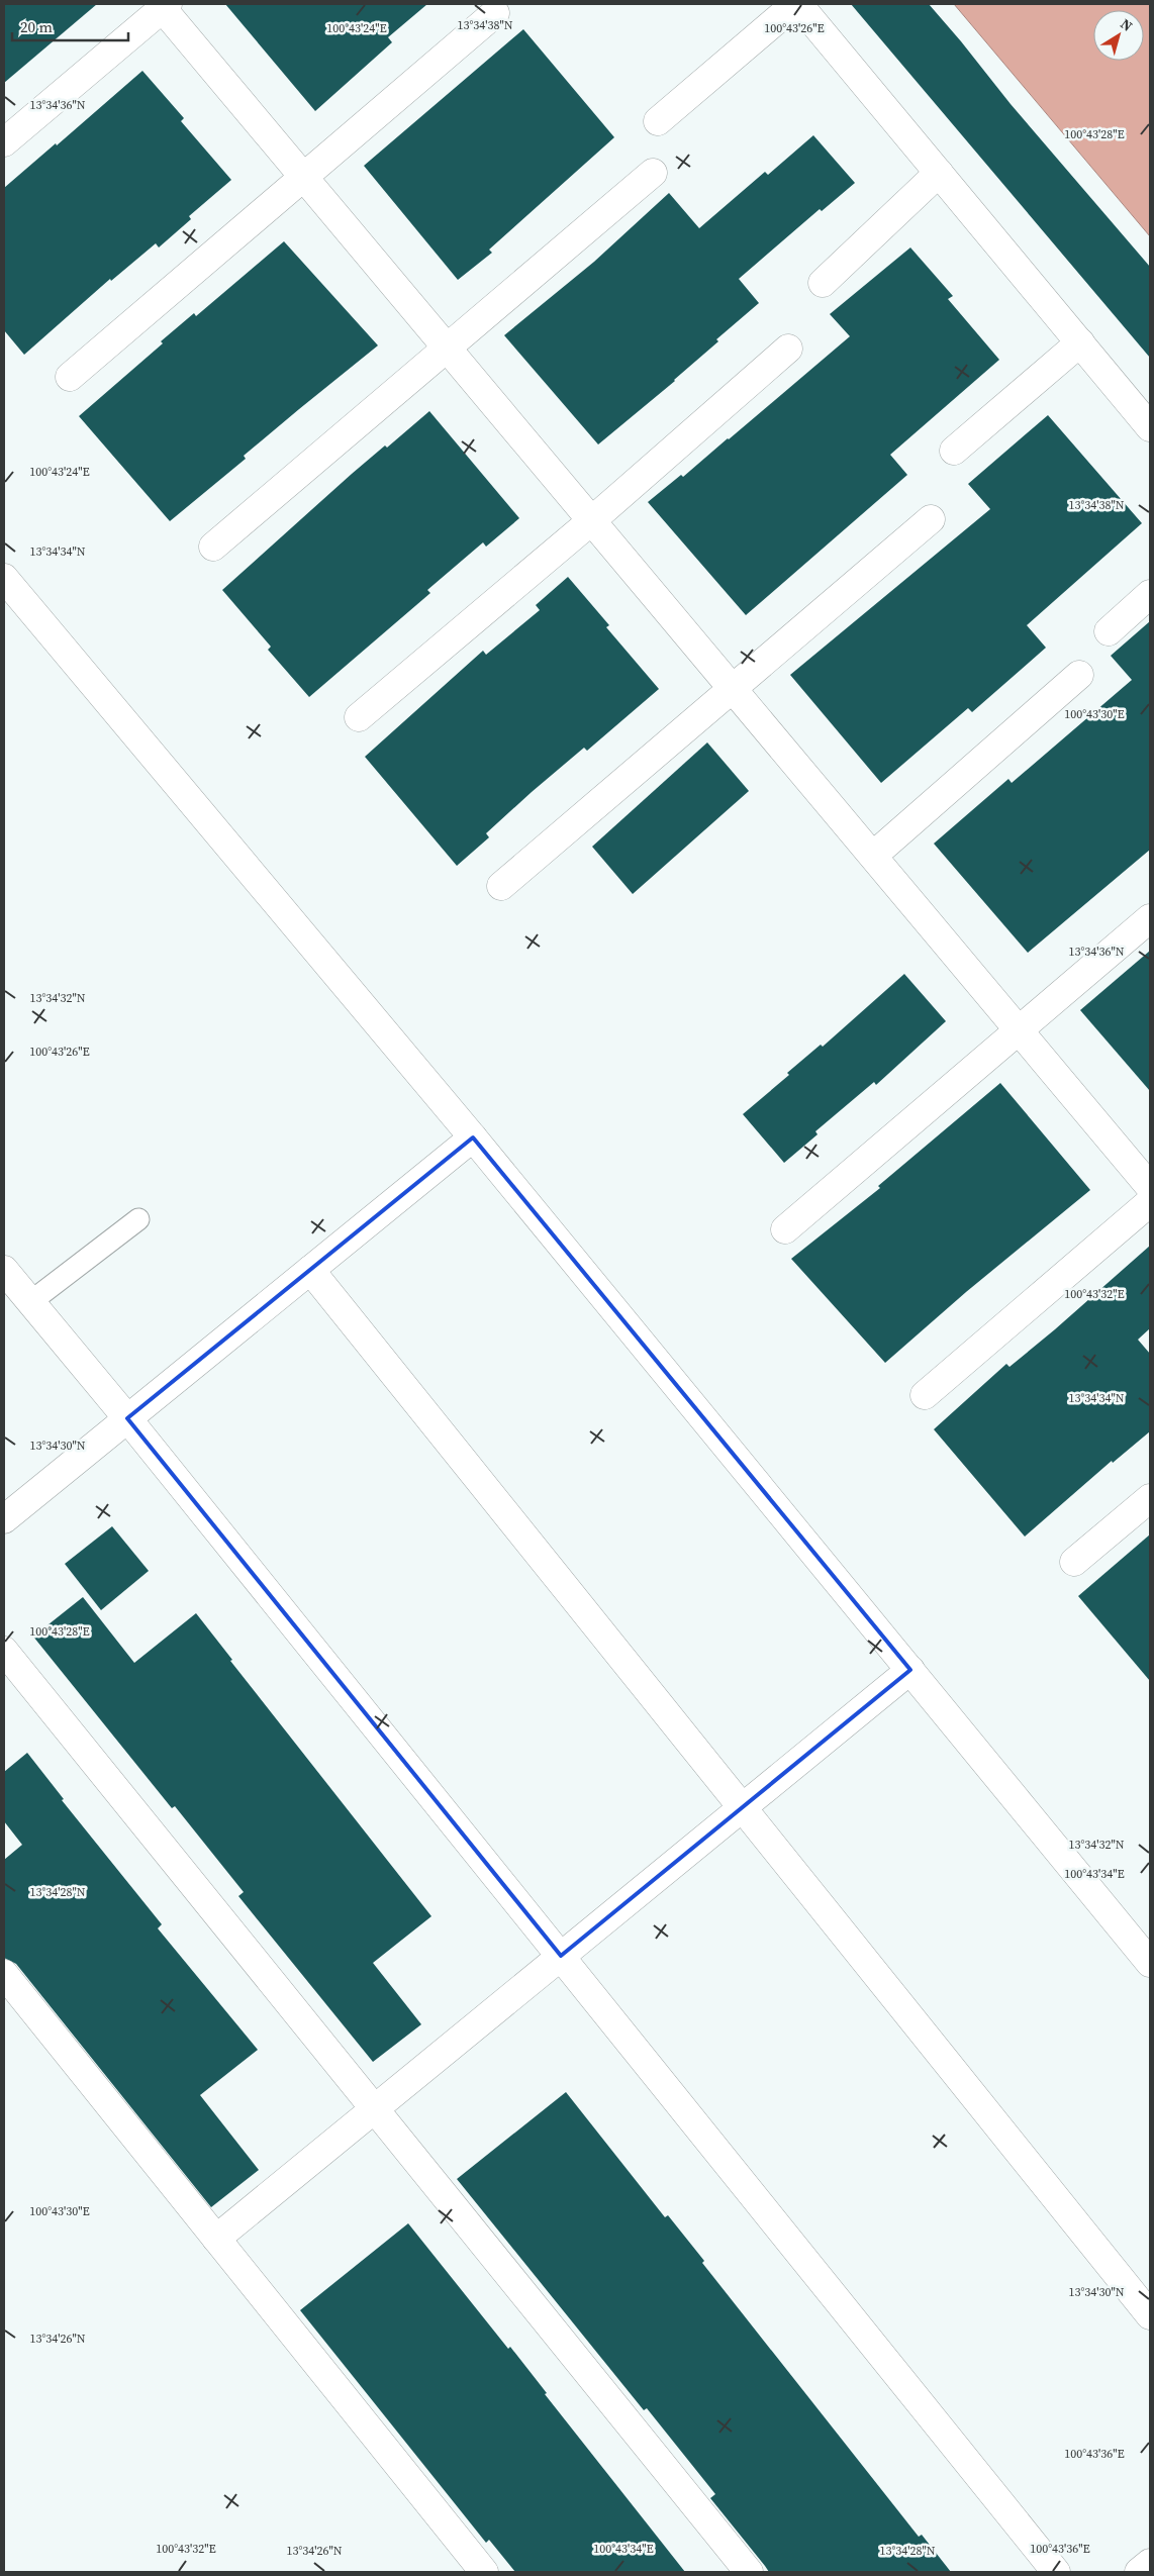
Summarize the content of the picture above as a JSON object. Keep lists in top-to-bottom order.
{
  "scale_bar": "20 m",
  "north": "top right",
  "coordinates": [
    "13°34'38\"N",
    "100°43'24\"E",
    "100°43'26\"E",
    "13°34'36\"N",
    "100°43'28\"E",
    "13°34'34\"N",
    "100°43'30\"E",
    "13°34'32\"N",
    "100°43'32\"E",
    "13°34'30\"N",
    "100°43'34\"E",
    "13°34'28\"N",
    "13°34'26\"N",
    "100°43'36\"E"
  ]
}
